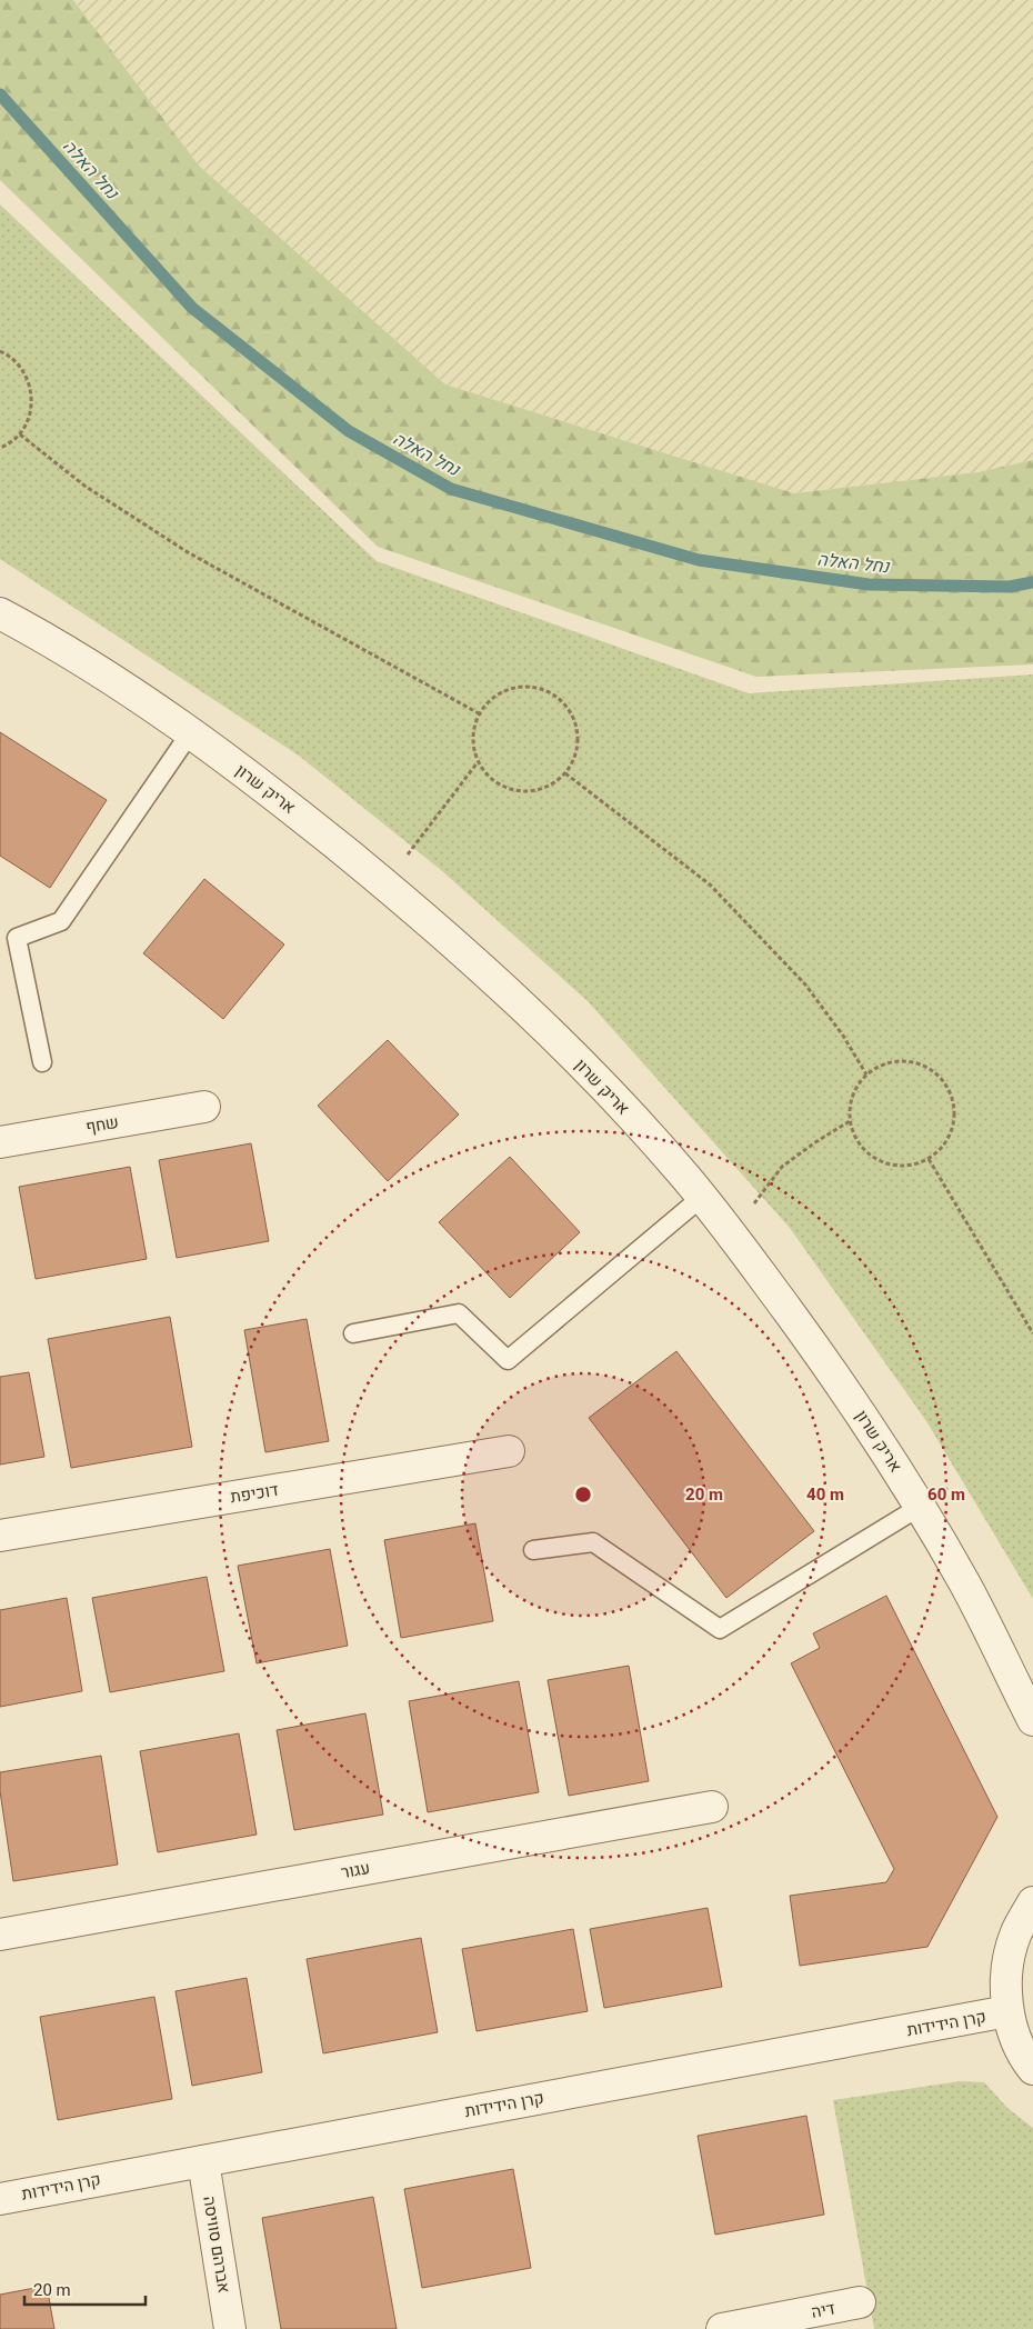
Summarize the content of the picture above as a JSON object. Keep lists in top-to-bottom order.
{
  "streets": {
    "street": [
      "אריק שרון",
      "שחף",
      "דוכיפת",
      "עגור",
      "קרן הידידות",
      "אברהם סוויסה",
      "דיה"
    ]
  },
  "crossings": [
    ["קרן הידידות", "אברהם סוויסה"]
  ],
  "water": ["נחל האלה"],
  "scale_bar": "20 m",
  "rings": ["20 m", "40 m", "60 m"]
}
